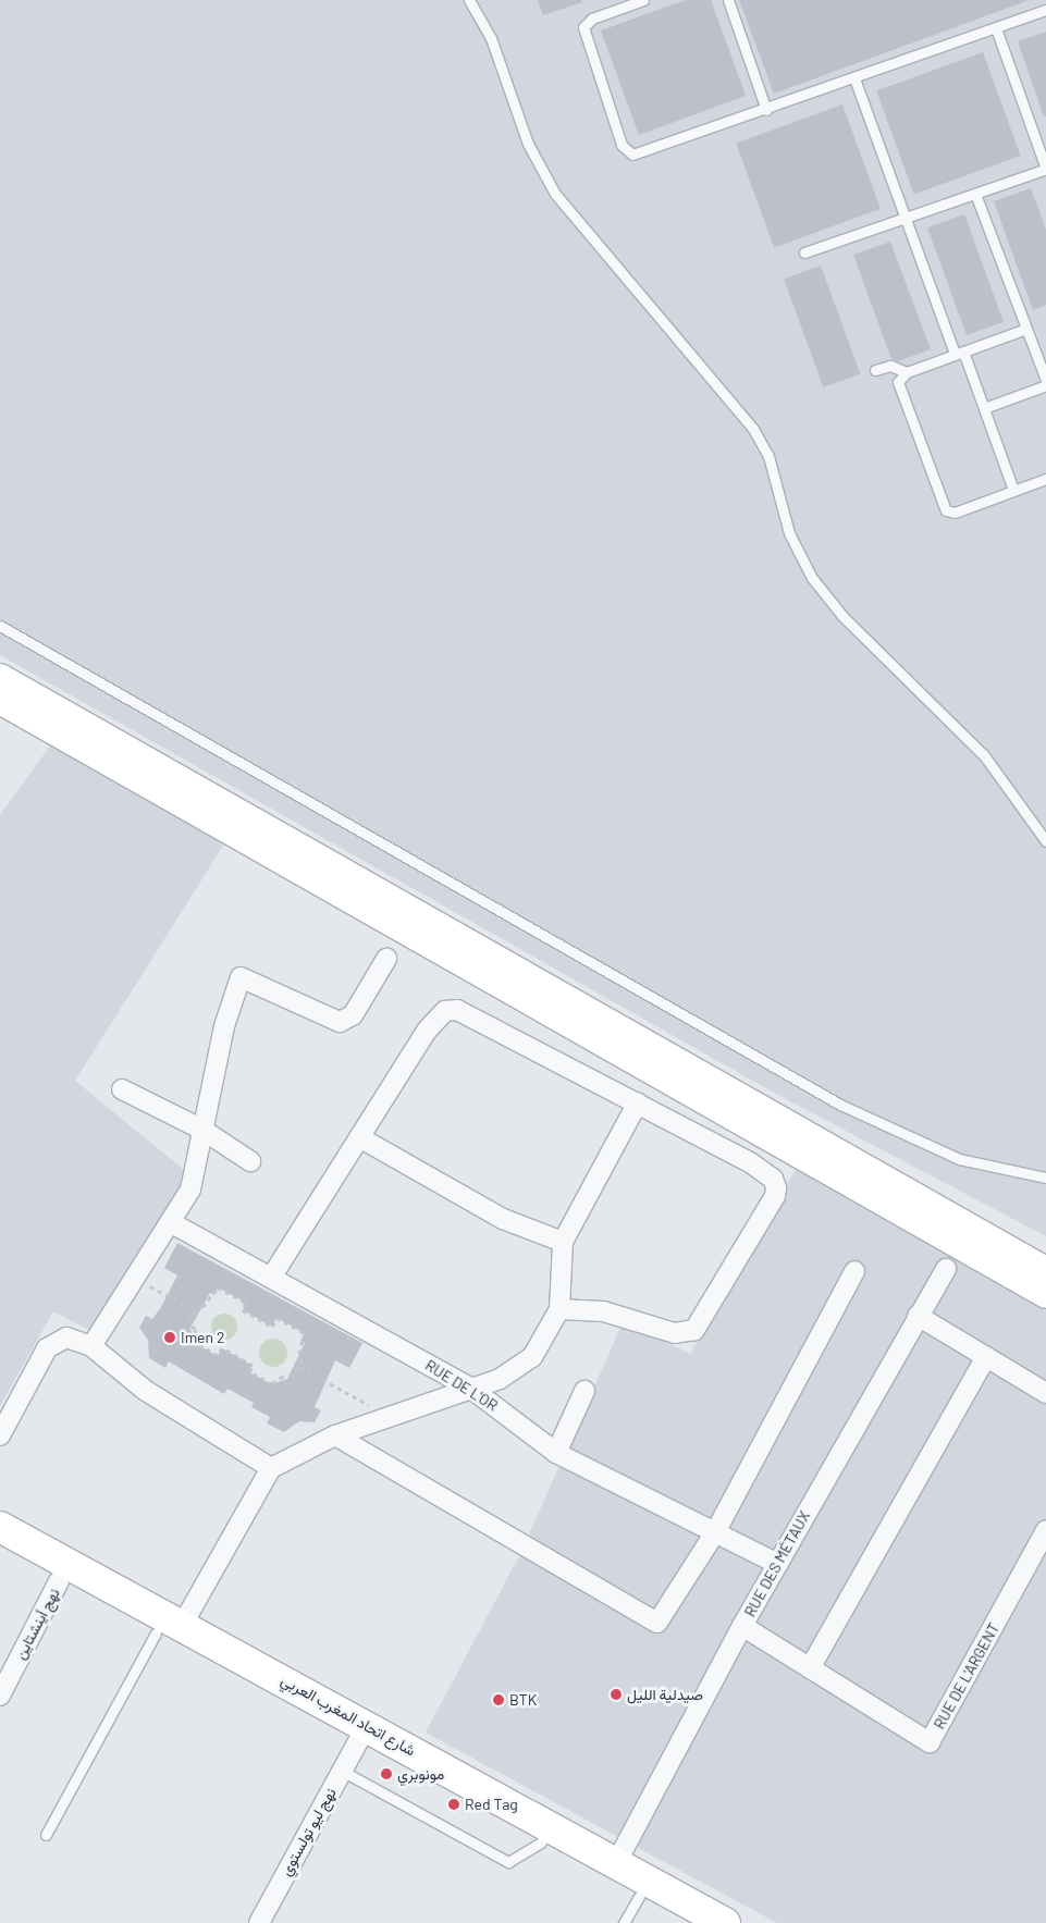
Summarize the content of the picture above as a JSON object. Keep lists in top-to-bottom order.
{
  "streets": {
    "main road": ["شارع اتحاد المغرب العربي"],
    "street": [
      "RUE DE L'OR",
      "RUE DES MÉTAUX",
      "نهج أينشتاين",
      "RUE DE L'ARGENT",
      "نهج ليو تولستوي"
    ]
  },
  "crossings": [
    ["RUE DE L'OR", "RUE DES MÉTAUX"],
    ["RUE DES MÉTAUX", "RUE DE L'ARGENT"],
    ["RUE DES MÉTAUX", "شارع اتحاد المغرب العربي"],
    ["نهج أينشتاين", "شارع اتحاد المغرب العربي"],
    ["شارع اتحاد المغرب العربي", "نهج ليو تولستوي"]
  ],
  "places": [
    "Imen 2",
    "صيدلية الليل",
    "BTK",
    "مونوبري",
    "Red Tag"
  ]
}
